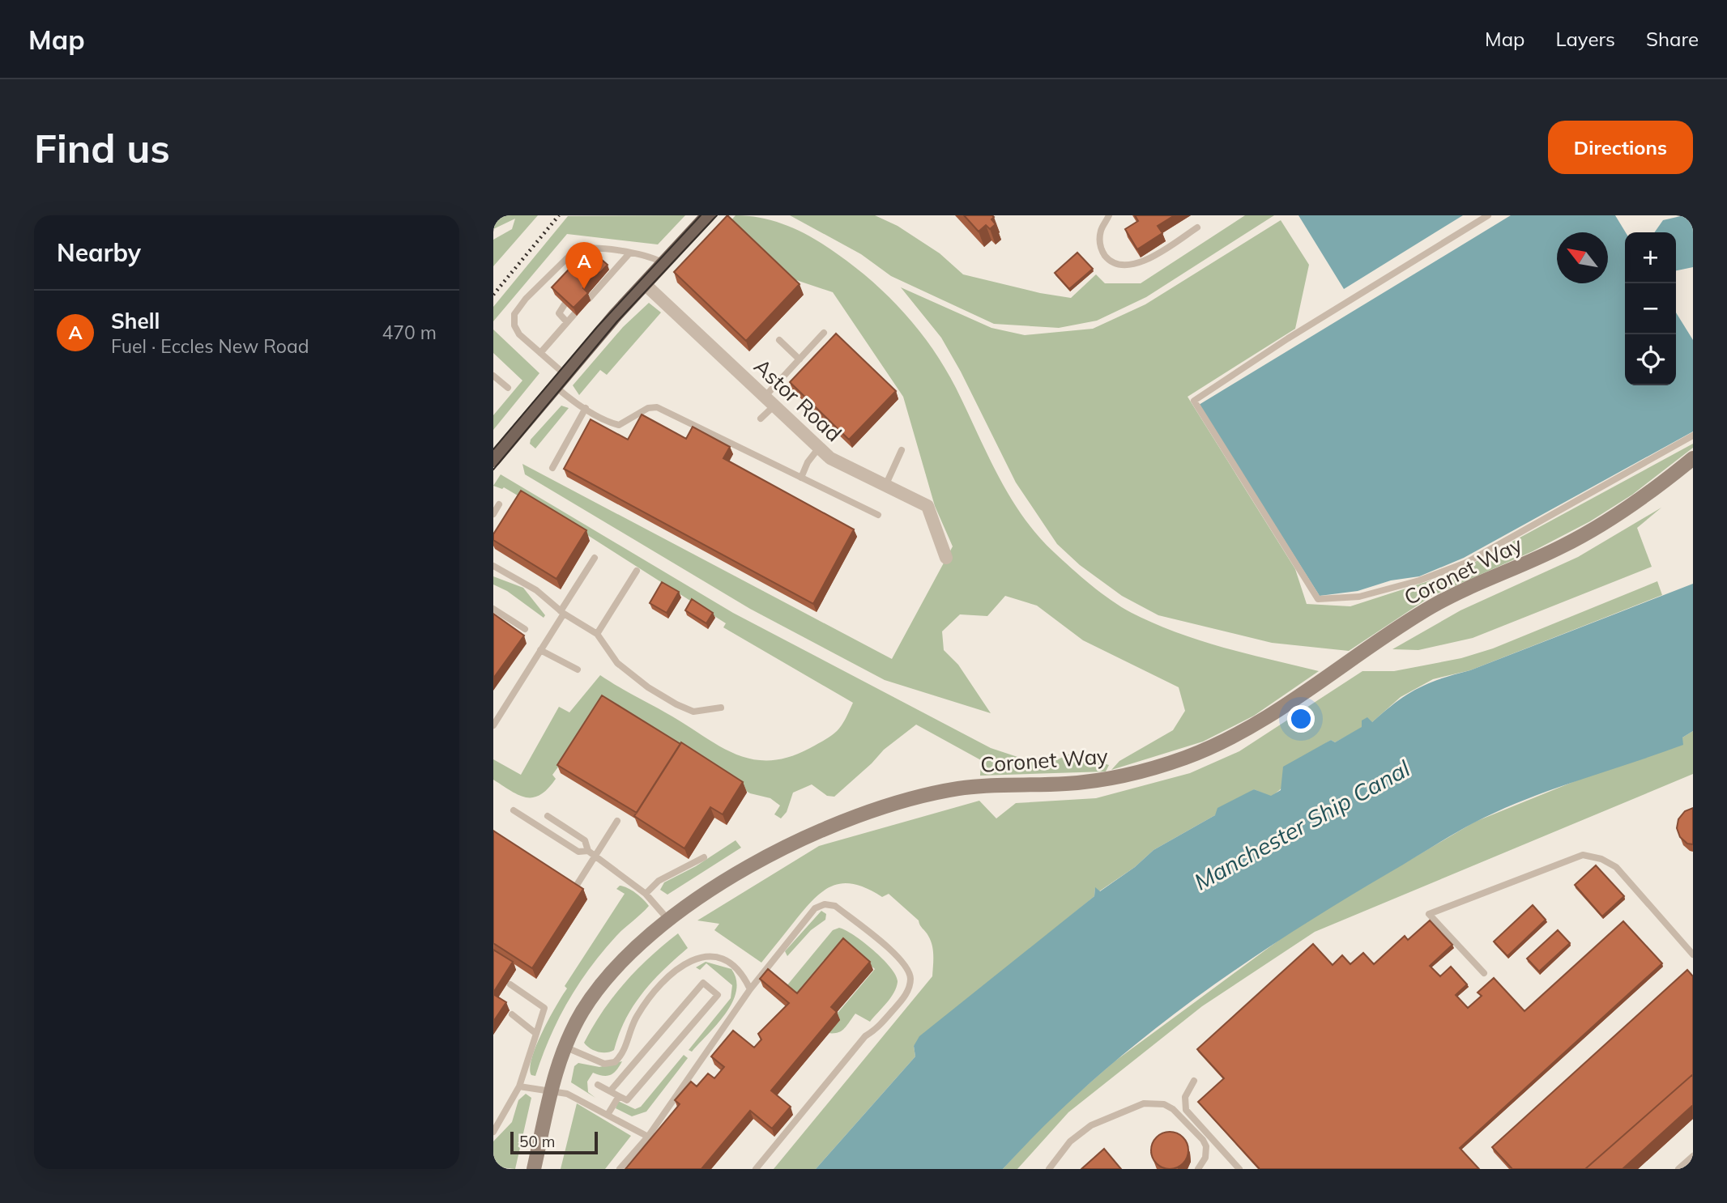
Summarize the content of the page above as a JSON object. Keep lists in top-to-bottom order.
{
  "streets": {
    "street": ["Astor Road", "Coronet Way"]
  },
  "water": ["Manchester Ship Canal"],
  "scale_bar": "50 m",
  "north": "top left",
  "page": {
    "header": "Map",
    "nav": ["Map", "Layers", "Share"],
    "buttons": "Directions",
    "title": "Find us",
    "heading": "Nearby",
    "map_buttons": ["+", "−"],
    "pins": "A",
    "list": [
      {
        "mark": "A",
        "name": "Shell",
        "note": "Fuel · Eccles New Road",
        "value": "470 m"
      }
    ],
    "scale": "50 m"
  }
}
